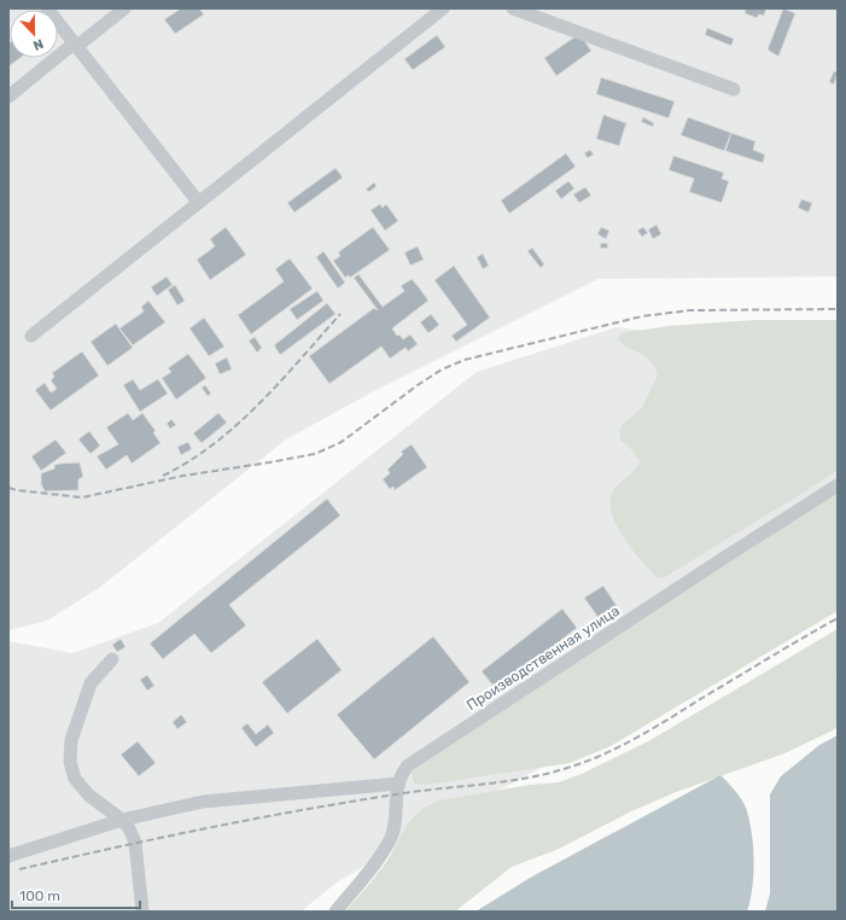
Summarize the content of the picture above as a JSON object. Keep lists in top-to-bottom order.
{
  "streets": {
    "street": ["Производственная улица"]
  },
  "scale_bar": "100 m",
  "north": "bottom"
}
